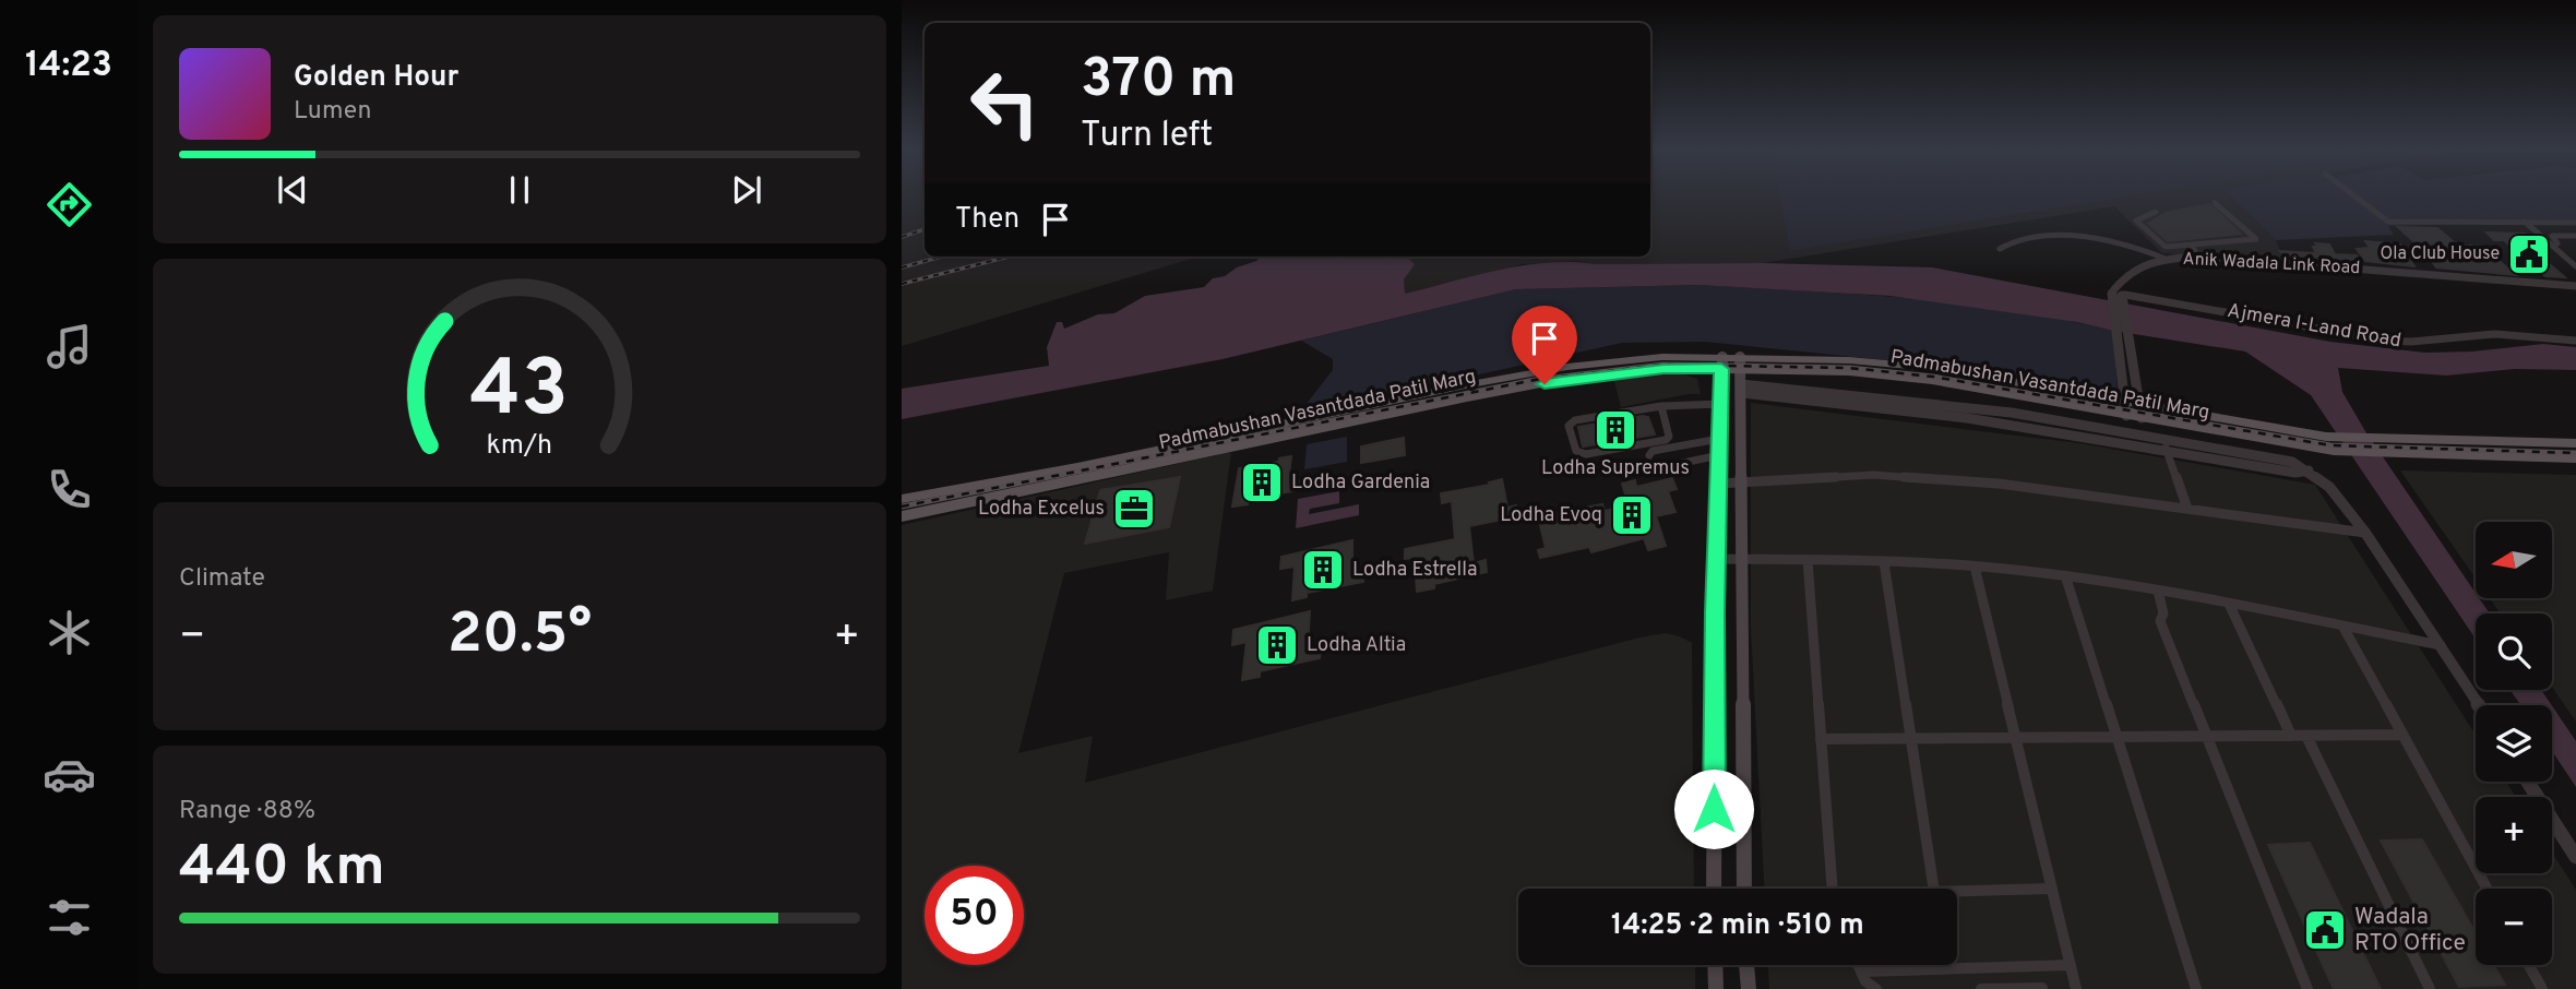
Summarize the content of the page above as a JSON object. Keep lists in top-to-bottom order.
{
  "streets": {
    "main road": ["Padmabushan Vasantdada Patil Marg"],
    "street": ["Anik Wadala Link Road", "Ajmera l-Land Road"]
  },
  "places": {
    "public building": ["Ola Club House", "Wadala RTO Office"],
    "building": [
      "Lodha Supremus",
      "Lodha Gardenia",
      "Lodha Evoq",
      "Lodha Estrella",
      "Lodha Altia"
    ],
    "office": ["Lodha Excelus"]
  },
  "north": "left",
  "page": {
    "tabs": "14:23",
    "turn": ["370 m", "Turn left"],
    "song": ["Golden Hour", "Lumen"],
    "then": "Then",
    "tile": [
      "Climate",
      ["Range · 88%", "440 km"]
    ],
    "map_buttons": ["+", "−"],
    "heat": ["−", "20.5°", "+"],
    "limit": "50",
    "trip": "14:25 · 2 min · 510 m",
    "gauge": ["43", "km/h"]
  }
}
